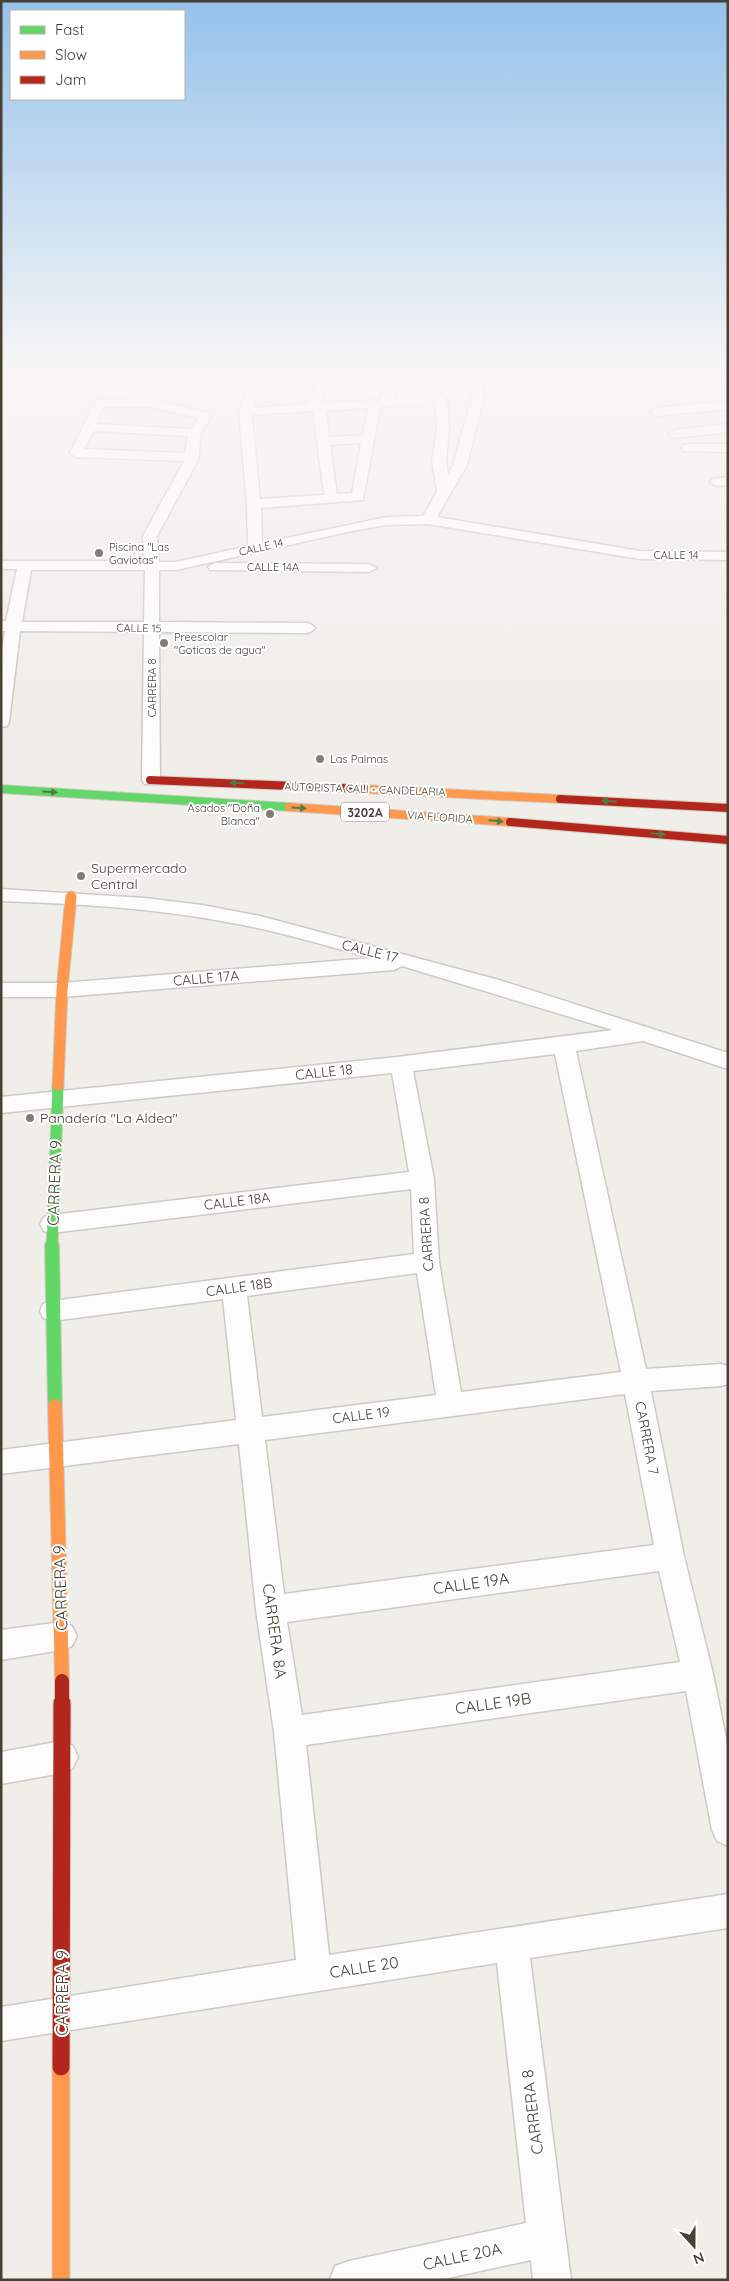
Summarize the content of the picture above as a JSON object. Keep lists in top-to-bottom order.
{
  "streets": {
    "main road": [
      "AUTOPISTA CALI - CANDELARIA",
      "3202A",
      "VIA FLORIDA",
      "CARRERA 9"
    ],
    "street": [
      "CALLE 14",
      "CALLE 14A",
      "CALLE 15",
      "CARRERA 8",
      "CALLE 17",
      "CALLE 17A",
      "CALLE 18",
      "CALLE 18A",
      "CALLE 18B",
      "CALLE 19",
      "CARRERA 7",
      "CALLE 19A",
      "CARRERA 8A",
      "CALLE 19B",
      "CALLE 20",
      "CALLE 20A"
    ]
  },
  "crossings": [
    ["CALLE 14", "CALLE 14A"],
    ["CALLE 14", "CARRERA 8"],
    ["CALLE 15", "CARRERA 8"],
    ["CARRERA 8", "AUTOPISTA CALI - CANDELARIA"],
    ["CARRERA 8", "CALLE 18"],
    ["CARRERA 8", "CALLE 18A"],
    ["CARRERA 8", "CALLE 18B"],
    ["CARRERA 8", "CALLE 19"],
    ["CARRERA 8", "CALLE 20"],
    ["CARRERA 8", "CALLE 20A"],
    ["CALLE 17", "CALLE 17A"],
    ["CALLE 17", "CALLE 18"],
    ["CALLE 17", "CARRERA 9"],
    ["CALLE 17A", "CARRERA 9"],
    ["CALLE 18", "CARRERA 9"],
    ["CALLE 18", "CARRERA 7"],
    ["CARRERA 9", "CALLE 18A"],
    ["CARRERA 9", "CALLE 18B"],
    ["CARRERA 9", "CALLE 19"],
    ["CARRERA 9", "CALLE 20"],
    ["CALLE 18B", "CARRERA 8A"],
    ["CALLE 19", "CARRERA 7"],
    ["CALLE 19", "CARRERA 8A"],
    ["CARRERA 7", "CALLE 19A"],
    ["CARRERA 7", "CALLE 19B"],
    ["CALLE 19A", "CARRERA 8A"],
    ["CARRERA 8A", "CALLE 19B"],
    ["CARRERA 8A", "CALLE 20"]
  ],
  "one_way": ["AUTOPISTA CALI - CANDELARIA", "VIA FLORIDA"],
  "places": [
    "Piscina \"Las Gaviotas\"",
    "Preescolar \"Goticas de agua\"",
    "Las Palmas",
    "Asados \"Doña Blanca\"",
    "Supermercado Central",
    "Panadería \"La Aldea\""
  ],
  "legend": ["Fast", "Slow", "Jam"],
  "north": "bottom"
}
